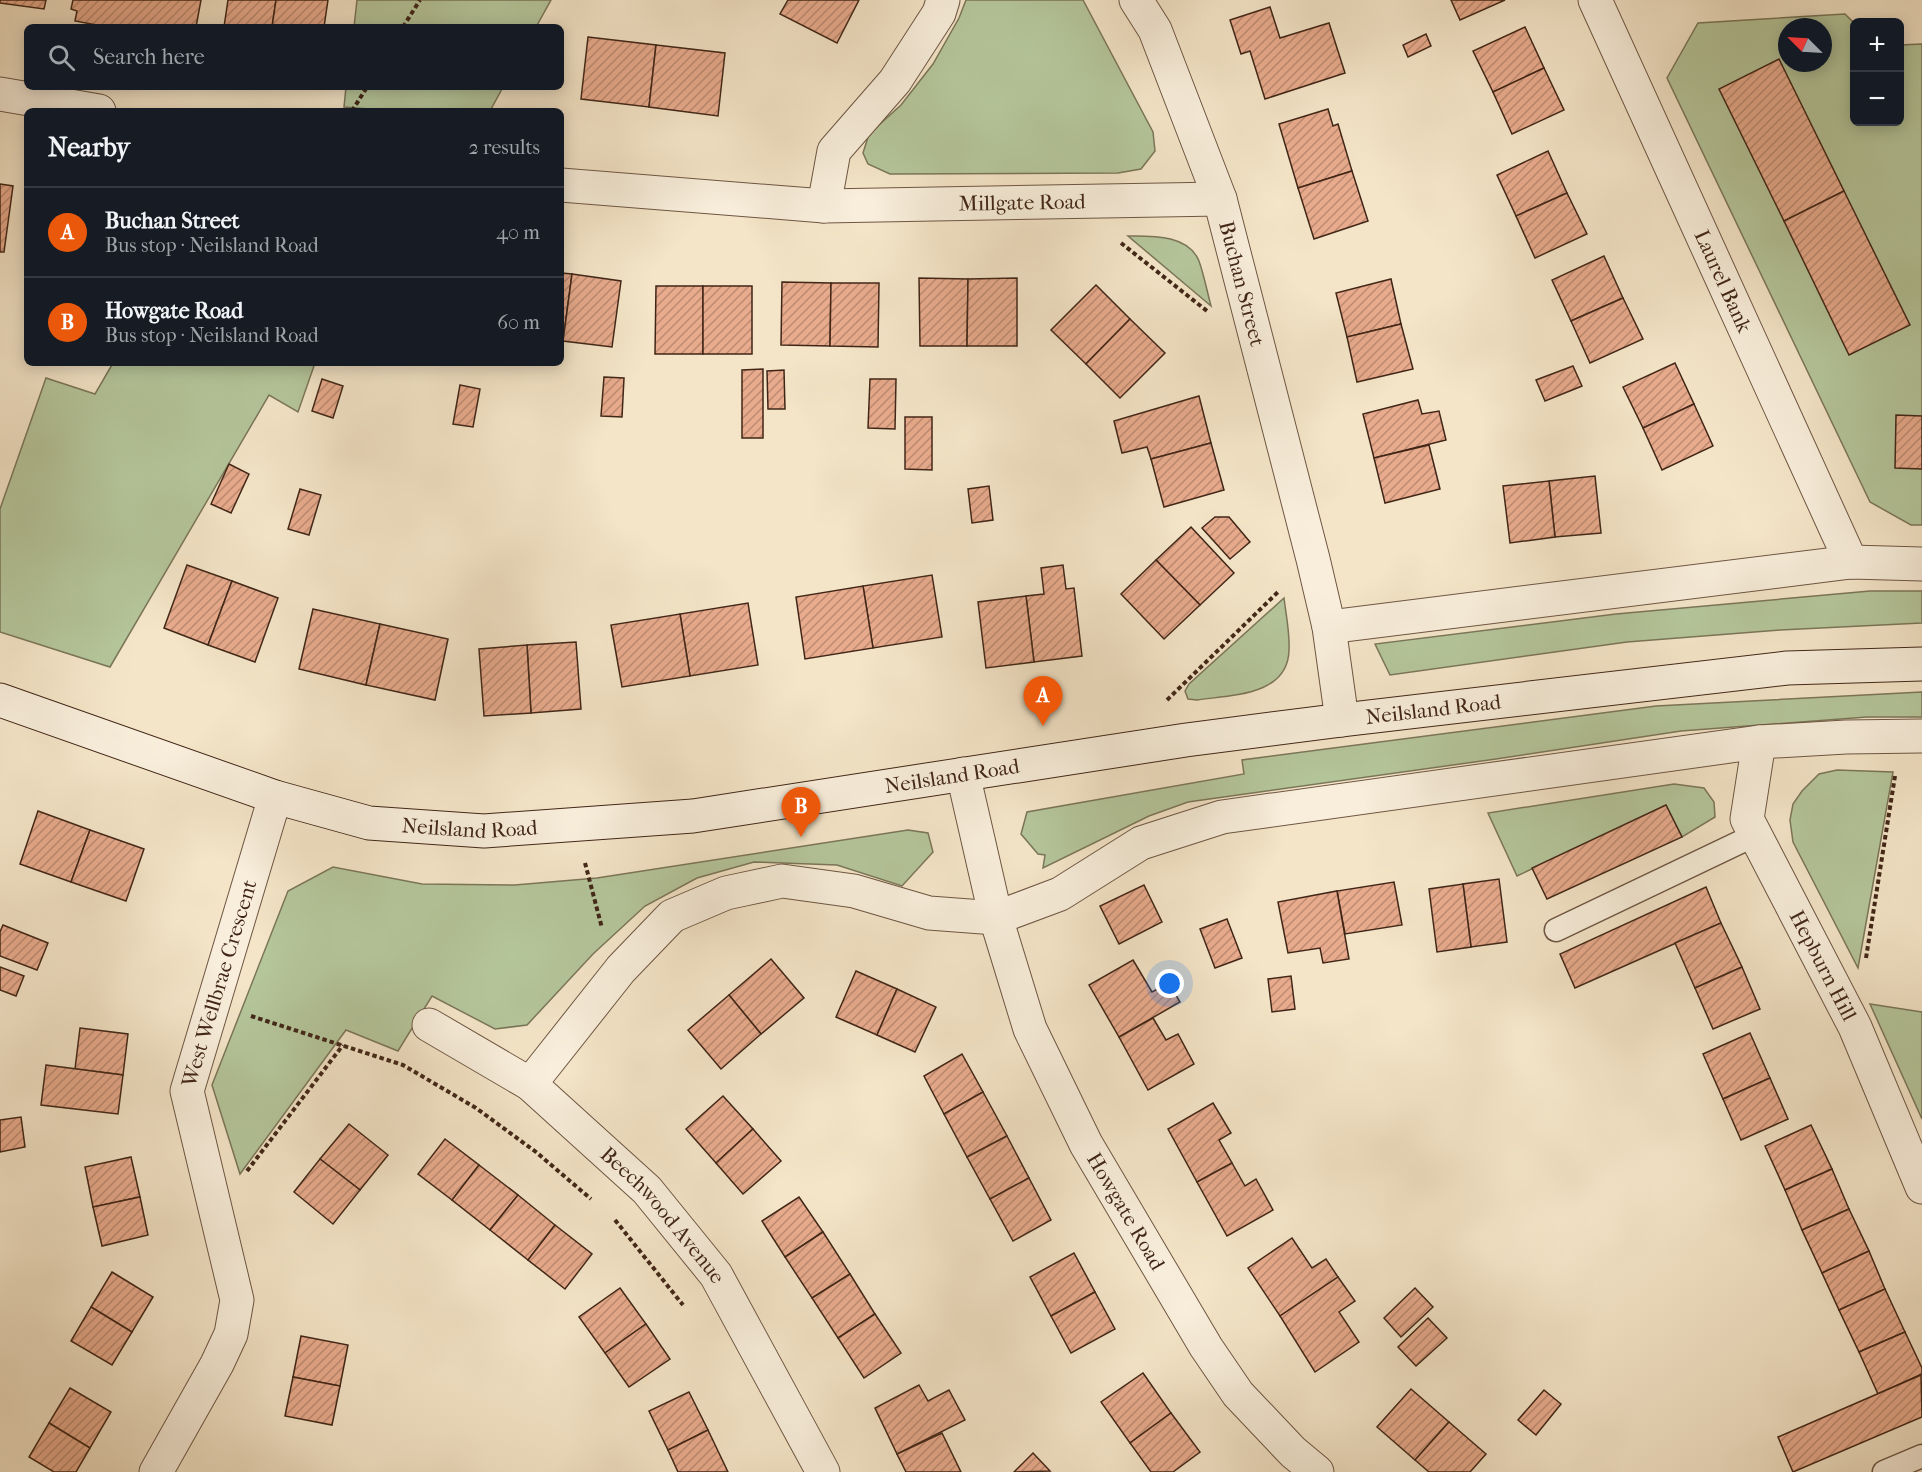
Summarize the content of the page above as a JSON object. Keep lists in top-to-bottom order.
{
  "streets": {
    "street": [
      "Millgate Road",
      "Laurel Bank",
      "Buchan Street",
      "Neilsland Road",
      "Hepburn Hill",
      "West Wellbrae Crescent",
      "Howgate Road",
      "Beechwood Avenue"
    ]
  },
  "crossings": [
    ["Millgate Road", "Buchan Street"],
    ["Buchan Street", "Neilsland Road"],
    ["Neilsland Road", "West Wellbrae Crescent"],
    ["Neilsland Road", "Howgate Road"]
  ],
  "north": "top left",
  "page": {
    "map_buttons": ["+", "−"],
    "search": "Search here",
    "heading": ["Nearby", "2 results"],
    "list": [
      {
        "mark": "A",
        "name": "Buchan Street",
        "note": "Bus stop · Neilsland Road",
        "value": "40 m"
      },
      {
        "mark": "B",
        "name": "Howgate Road",
        "note": "Bus stop · Neilsland Road",
        "value": "60 m"
      }
    ],
    "pins": ["A", "B"]
  }
}
